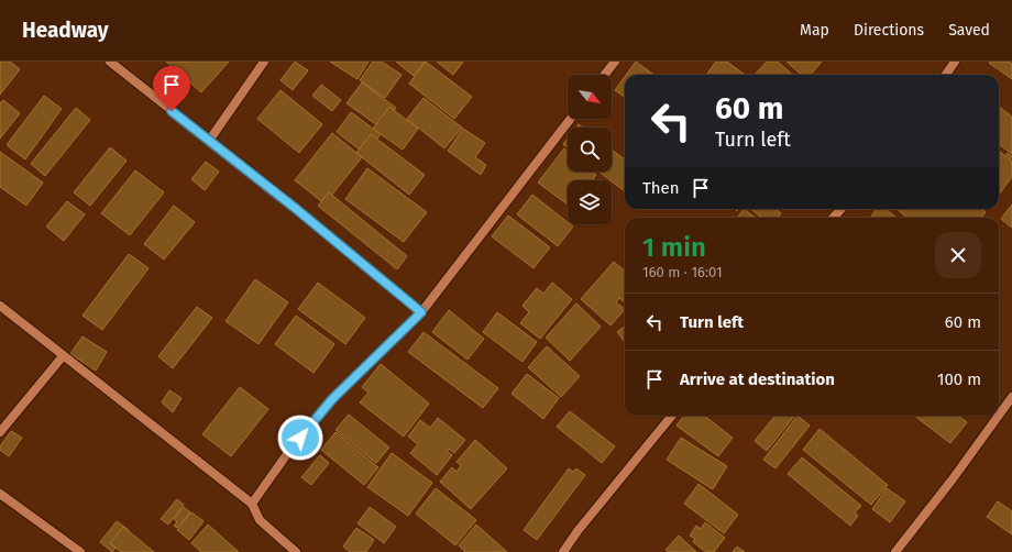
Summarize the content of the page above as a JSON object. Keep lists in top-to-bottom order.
{
  "north": "bottom right",
  "page": {
    "header": "Headway",
    "nav": ["Map", "Directions", "Saved"],
    "turn": ["60 m", "Turn left"],
    "then": "Then",
    "heading": ["1 min", "160 m · 16:01"],
    "list": [
      {
        "name": "Turn left",
        "value": "60 m"
      },
      {
        "name": "Arrive at destination",
        "value": "100 m"
      }
    ]
  }
}
